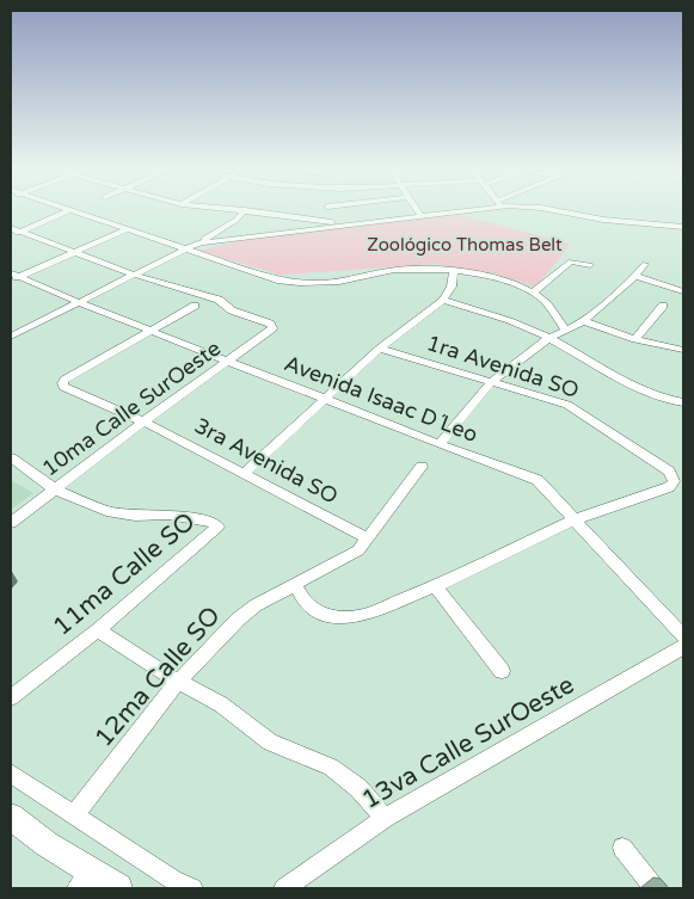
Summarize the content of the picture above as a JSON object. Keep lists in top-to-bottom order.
{
  "streets": {
    "street": [
      "1ra Avenida SO",
      "Avenida Isaac D´Leo",
      "10ma Calle SurOeste",
      "3ra Avenida SO",
      "11ma Calle SO",
      "12ma Calle SO",
      "13va Calle SurOeste"
    ]
  },
  "crossings": [
    ["1ra Avenida SO", "Avenida Isaac D´Leo"],
    ["Avenida Isaac D´Leo", "10ma Calle SurOeste"],
    ["Avenida Isaac D´Leo", "3ra Avenida SO"],
    ["10ma Calle SurOeste", "3ra Avenida SO"],
    ["10ma Calle SurOeste", "11ma Calle SO"],
    ["3ra Avenida SO", "12ma Calle SO"]
  ],
  "parks": ["Zoológico Thomas Belt"]
}
